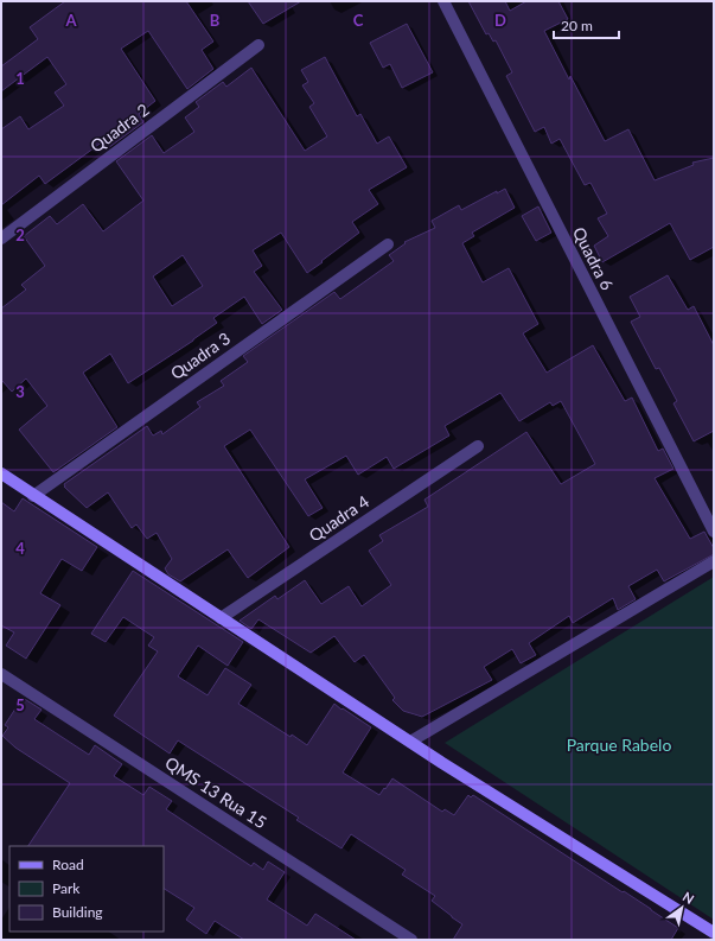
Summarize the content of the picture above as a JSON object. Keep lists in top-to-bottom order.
{
  "streets": {
    "street": [
      "Quadra 2",
      "Quadra 6",
      "Quadra 3",
      "Quadra 4",
      "QMS 13 Rua 15"
    ]
  },
  "parks": ["Parque Rabelo"],
  "legend": ["Road", "Park", "Building"],
  "scale_bar": "20 m",
  "north": "top right",
  "grid": {
    "columns": [
      "A",
      "B",
      "C",
      "D"
    ],
    "rows": [
      "1",
      "2",
      "3",
      "4",
      "5"
    ]
  }
}
